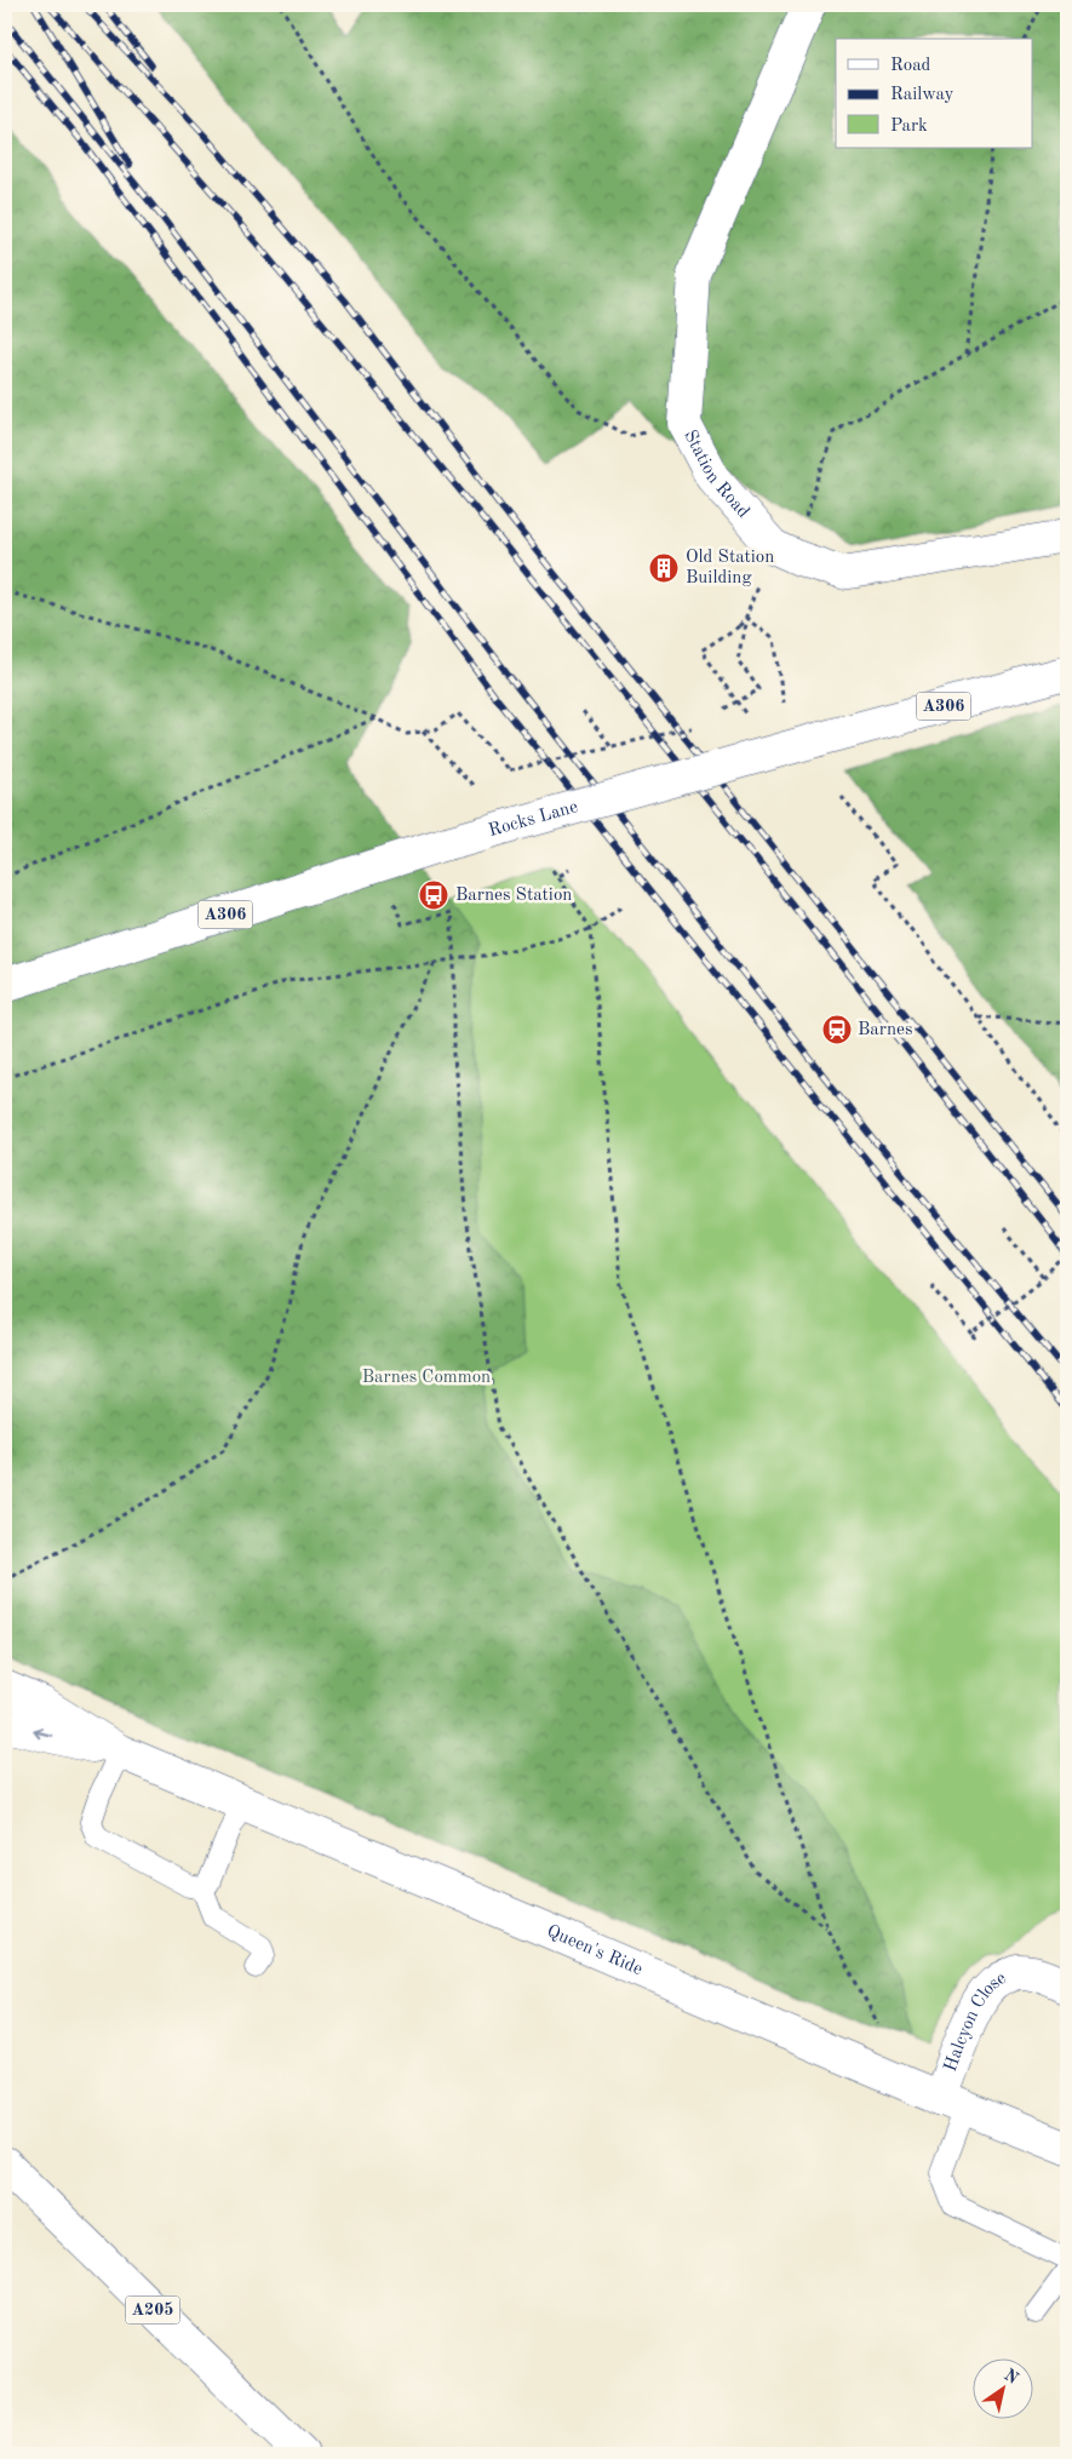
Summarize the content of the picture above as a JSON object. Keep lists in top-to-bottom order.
{
  "streets": {
    "main road": [
      "Station Road",
      "A306",
      "Rocks Lane",
      "Queen's Ride",
      "Halcyon Close",
      "A205"
    ]
  },
  "crossings": [
    ["Queen's Ride", "Halcyon Close"]
  ],
  "parks": ["Barnes Common"],
  "places": {
    "building": ["Old Station Building"],
    "bus stop": ["Barnes Station"],
    "station": ["Barnes"]
  },
  "legend": ["Road", "Railway", "Park"],
  "north": "top right"
}
